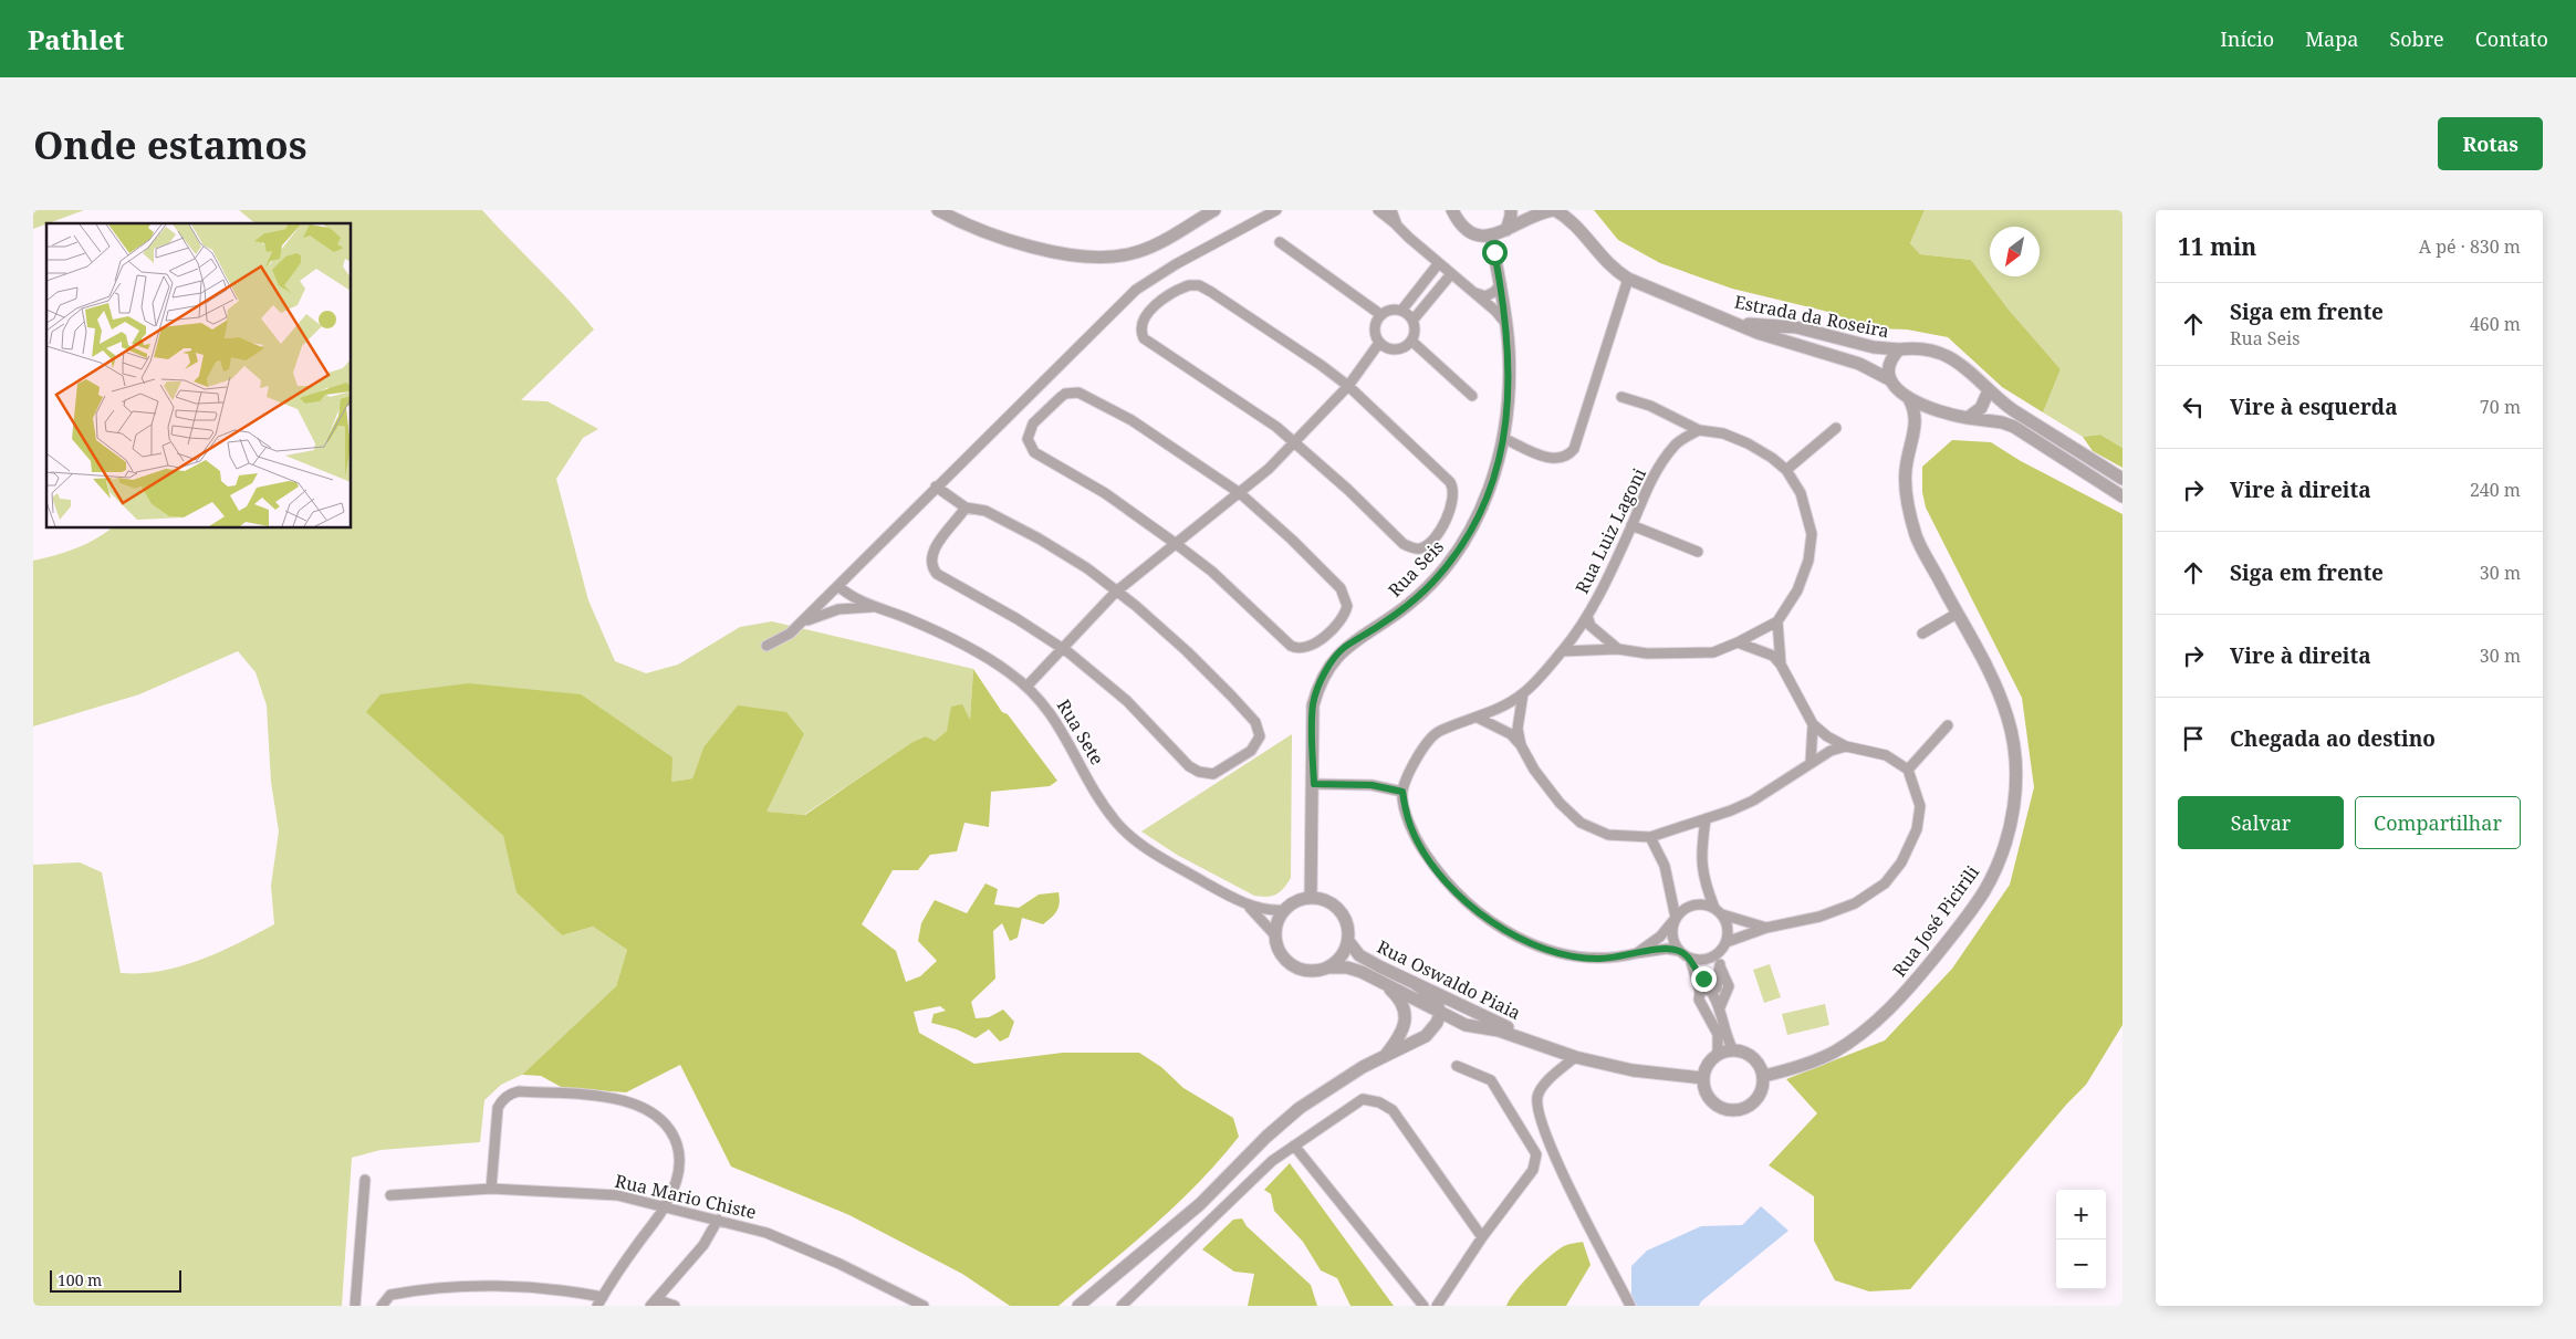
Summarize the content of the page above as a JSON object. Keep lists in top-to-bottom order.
{
  "streets": {
    "street": [
      "Estrada da Roseira",
      "Rua Luiz Lagoni",
      "Rua Seis",
      "Rua Sete",
      "Rua José Picirili",
      "Rua Oswaldo Piaia",
      "Rua Mario Chiste"
    ]
  },
  "crossings": [
    ["Estrada da Roseira", "Rua Seis"],
    ["Rua Seis", "Rua Sete"],
    ["Rua Seis", "Rua Oswaldo Piaia"],
    ["Rua Sete", "Rua Oswaldo Piaia"],
    ["Rua José Picirili", "Rua Oswaldo Piaia"]
  ],
  "scale_bar": "100 m",
  "north": "bottom left",
  "page": {
    "header": "Pathlet",
    "nav": [
      "Início",
      "Mapa",
      "Sobre",
      "Contato"
    ],
    "buttons": [
      "Rotas",
      ["Salvar", "Compartilhar"]
    ],
    "title": "Onde estamos",
    "heading": ["11 min", "A pé · 830 m"],
    "list": [
      ["Siga em frente", "Rua Seis", "460 m"],
      ["Vire à esquerda", "70 m"],
      ["Vire à direita", "240 m"],
      ["Siga em frente", "30 m"],
      ["Vire à direita", "30 m"],
      "Chegada ao destino"
    ],
    "map_buttons": ["+", "−"],
    "scale": "100 m"
  }
}
